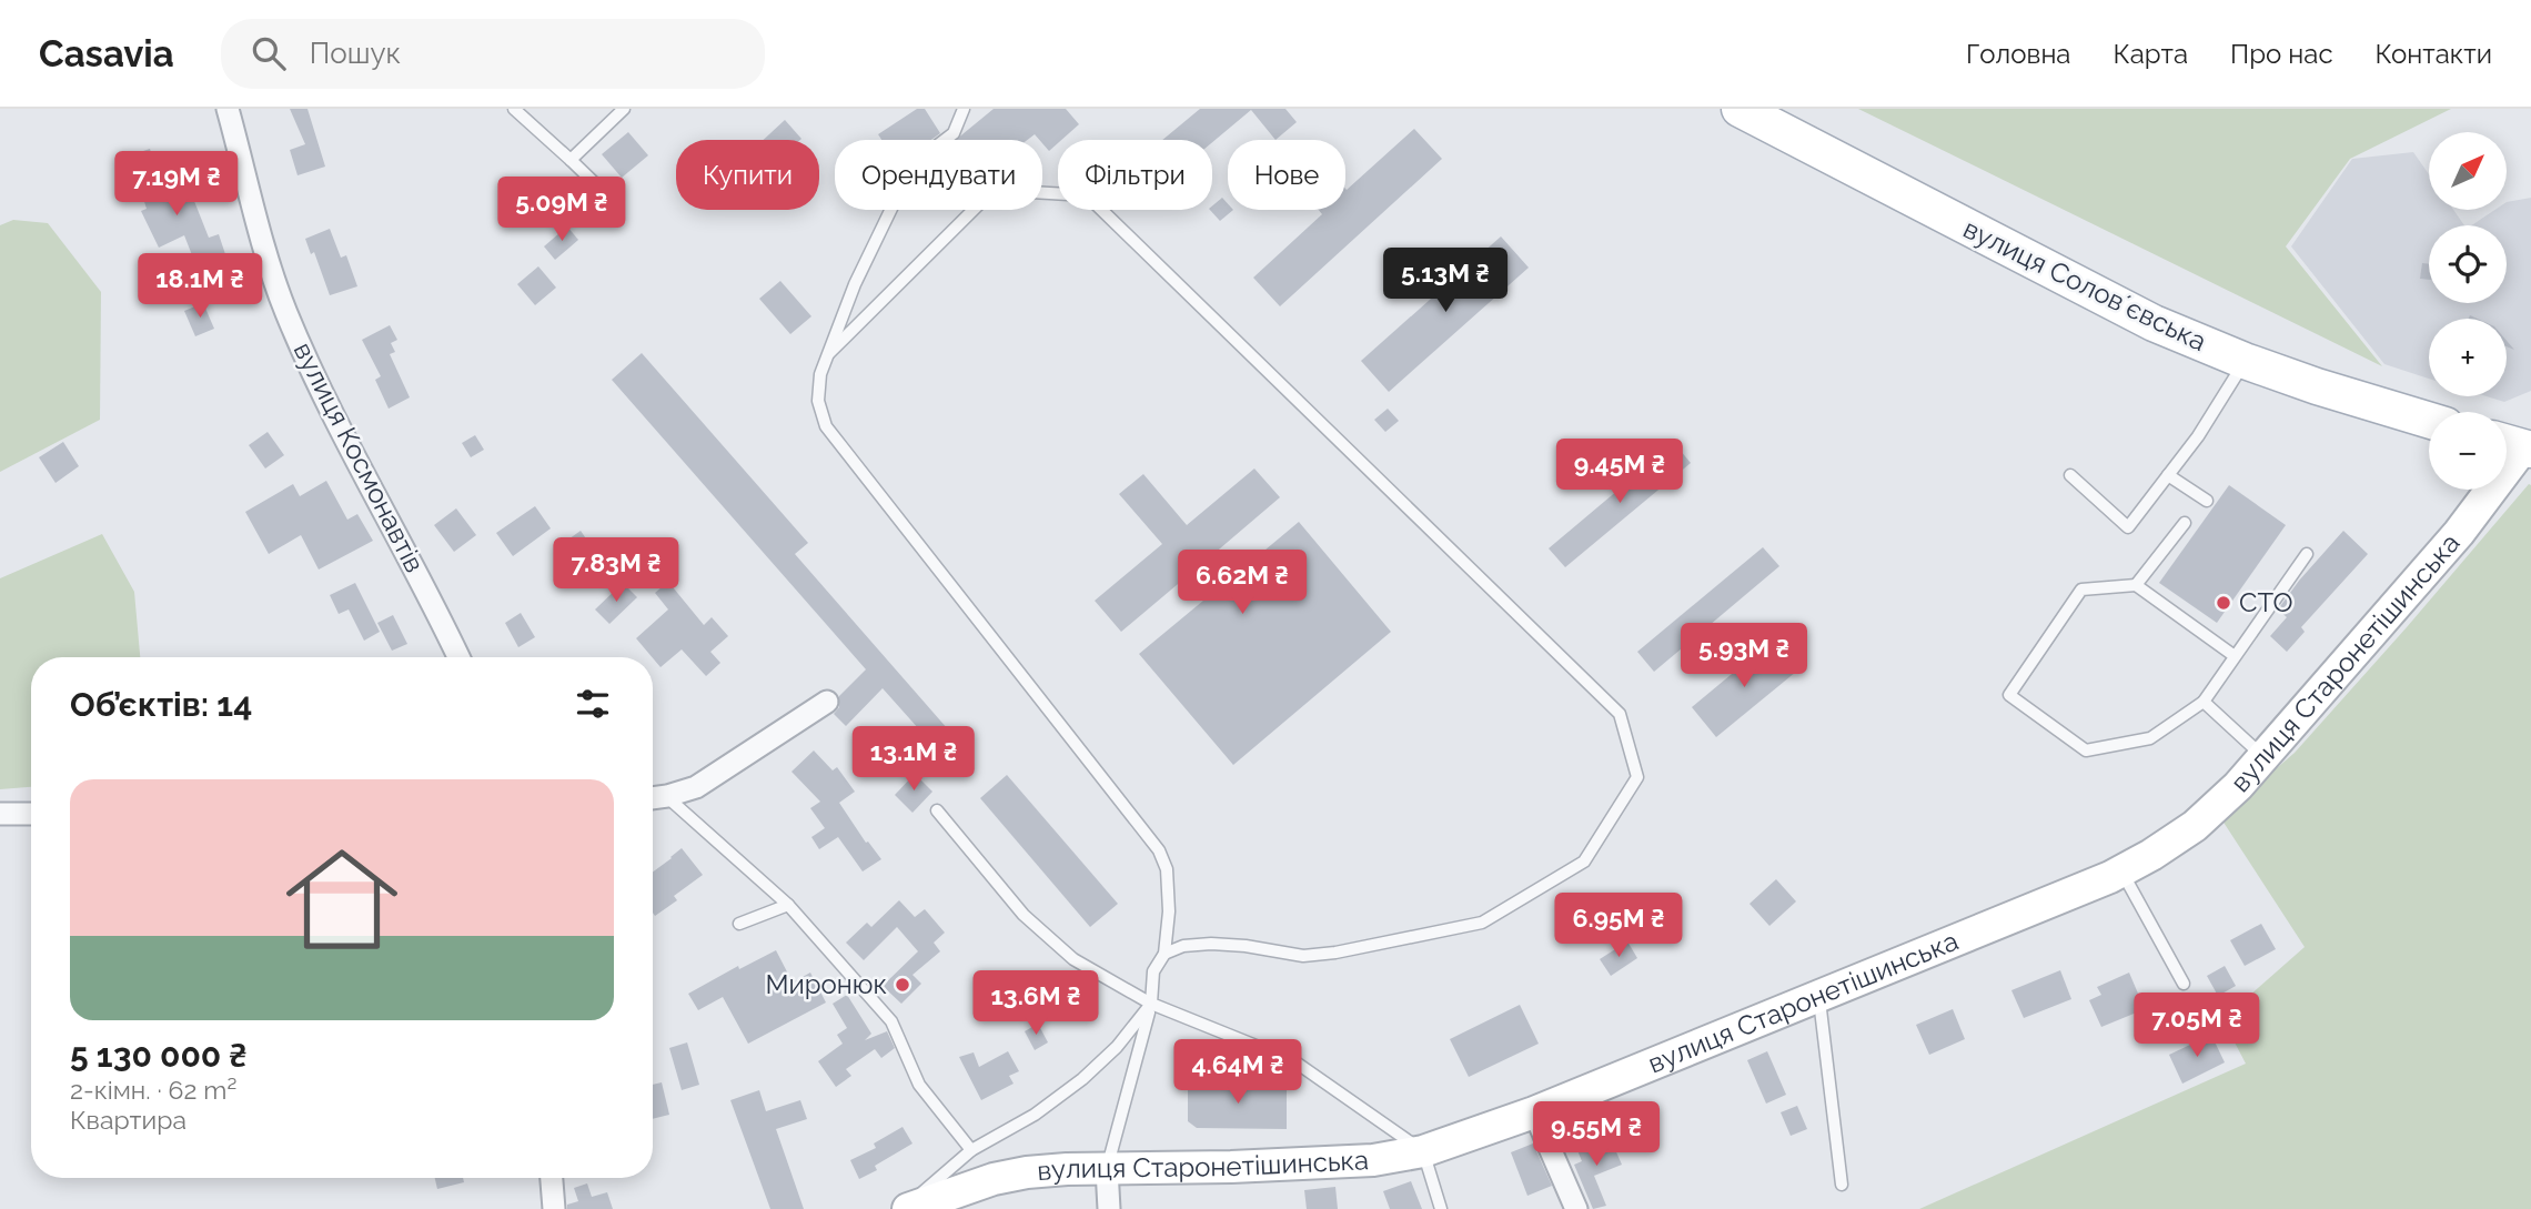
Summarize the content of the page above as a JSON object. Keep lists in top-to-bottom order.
{
  "streets": {
    "main road": ["вулиця Соловʼєвська", "вулиця Старонетішинська"],
    "street": ["вулиця Космонавтів"]
  },
  "places": ["СТО", "Миронюк"],
  "north": "top right",
  "page": {
    "header": "Casavia",
    "search": "Пошук",
    "nav": [
      "Головна",
      "Карта",
      "Про нас",
      "Контакти"
    ],
    "map_buttons": ["+", "−"],
    "chip": [
      "Купити",
      "Орендувати",
      "Фільтри",
      "Нове"
    ],
    "price": [
      "7.19M ₴",
      "5.09M ₴",
      "5.13M ₴",
      "18.1M ₴",
      "9.45M ₴",
      "7.83M ₴",
      "6.62M ₴",
      "5.93M ₴",
      "13.1M ₴",
      "6.95M ₴",
      "13.6M ₴",
      "7.05M ₴",
      "4.64M ₴",
      "9.55M ₴"
    ],
    "heading": "Об’єктів: 14",
    "list": [
      {
        "name": "5 130 000 ₴",
        "note": "2-кімн. · 62 m² · Квартира"
      }
    ]
  }
}
